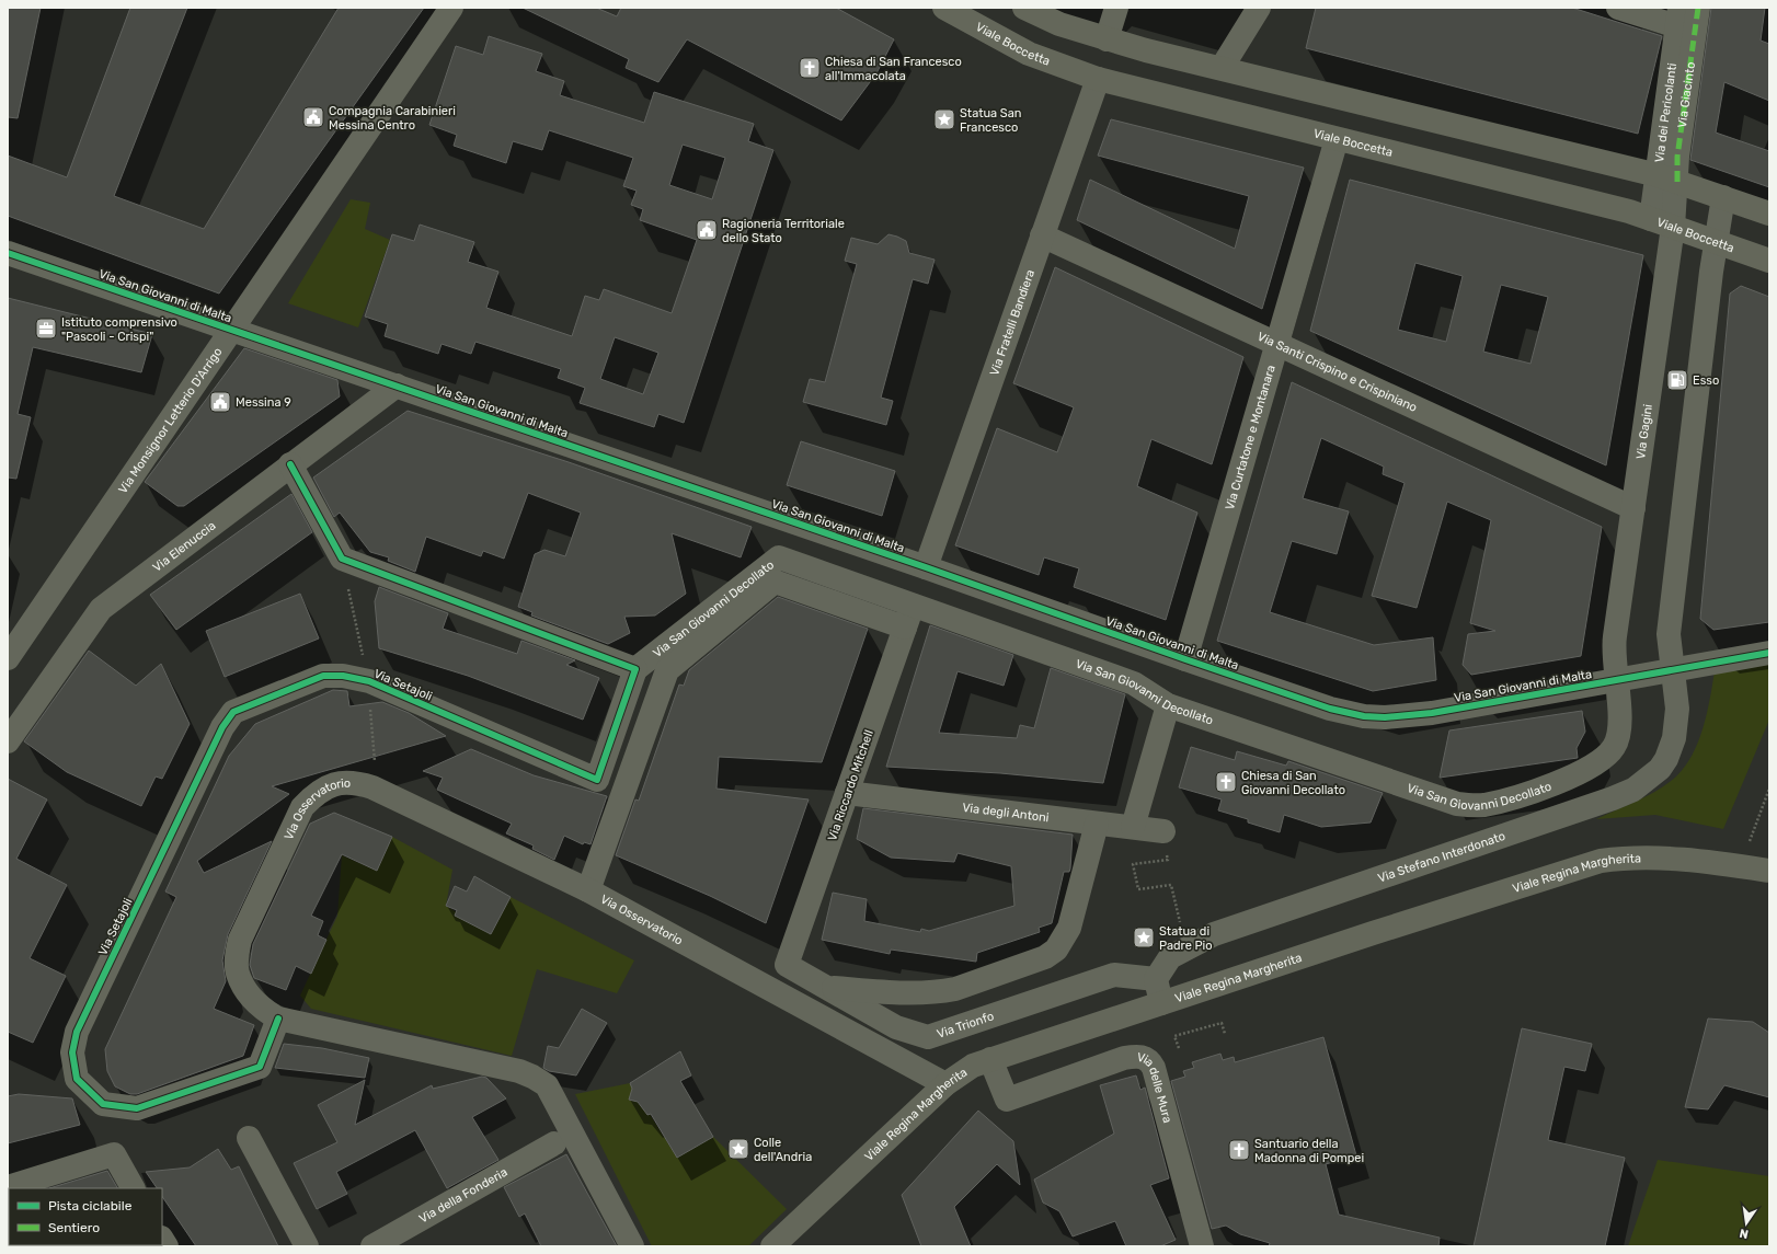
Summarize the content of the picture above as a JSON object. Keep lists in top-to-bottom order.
{
  "streets": {
    "main road": ["Viale Boccetta", "Viale Regina Margherita"],
    "street": [
      "Via Giacinto",
      "Via dei Pericolanti",
      "Via San Giovanni di Malta",
      "Via Fratelli Bandiera",
      "Via Santi Crispino e Crispiniano",
      "Via Monsignor Letterio D'Arrigo",
      "Via Gagini",
      "Via Curtatone e Montanara",
      "Via Elenuccia",
      "Via San Giovanni Decollato",
      "Via Setajoli",
      "Via Riccardo Mitchell",
      "Via degli Antoni",
      "Via Osservatorio",
      "Via Stefano Interdonato",
      "Via Trionfo",
      "Via delle Mura",
      "Via della Fonderia"
    ]
  },
  "crossings": [
    ["Viale Boccetta", "Via Fratelli Bandiera"],
    ["Viale Boccetta", "Via Gagini"],
    ["Viale Boccetta", "Via Curtatone e Montanara"],
    ["Via Giacinto", "Via dei Pericolanti"],
    ["Via Giacinto", "Via Gagini"],
    ["Via dei Pericolanti", "Via Gagini"],
    ["Via San Giovanni di Malta", "Via Fratelli Bandiera"],
    ["Via San Giovanni di Malta", "Via Monsignor Letterio D'Arrigo"],
    ["Via San Giovanni di Malta", "Via Gagini"],
    ["Via San Giovanni di Malta", "Via Curtatone e Montanara"],
    ["Via San Giovanni di Malta", "Via Elenuccia"],
    ["Via San Giovanni di Malta", "Via San Giovanni Decollato"],
    ["Via San Giovanni di Malta", "Via Stefano Interdonato"],
    ["Via Fratelli Bandiera", "Via Santi Crispino e Crispiniano"],
    ["Via Santi Crispino e Crispiniano", "Via Gagini"],
    ["Via Santi Crispino e Crispiniano", "Via Curtatone e Montanara"],
    ["Via Gagini", "Via San Giovanni Decollato"],
    ["Via San Giovanni Decollato", "Via Setajoli"],
    ["Via San Giovanni Decollato", "Via Riccardo Mitchell"],
    ["Via Setajoli", "Via Osservatorio"],
    ["Via Riccardo Mitchell", "Via degli Antoni"],
    ["Via Riccardo Mitchell", "Via Trionfo"],
    ["Via Osservatorio", "Viale Regina Margherita"],
    ["Via Stefano Interdonato", "Via Trionfo"],
    ["Viale Regina Margherita", "Via delle Mura"]
  ],
  "places": {
    "church": ["Chiesa di San Francesco all'Immacolata", "Chiesa di San Giovanni Decollato", "Santuario della Madonna di Pompei"],
    "public building": ["Compagnia Carabinieri Messina Centro", "Ragioneria Territoriale dello Stato", "Messina 9"],
    "place": ["Statua San Francesco", "Statua di Padre Pio", "Colle dell'Andria"],
    "office": ["Istituto comprensivo \"Pascoli - Crispi\""],
    "fuel station": ["Esso"]
  },
  "legend": ["Pista ciclabile", "Sentiero"],
  "north": "bottom"
}
